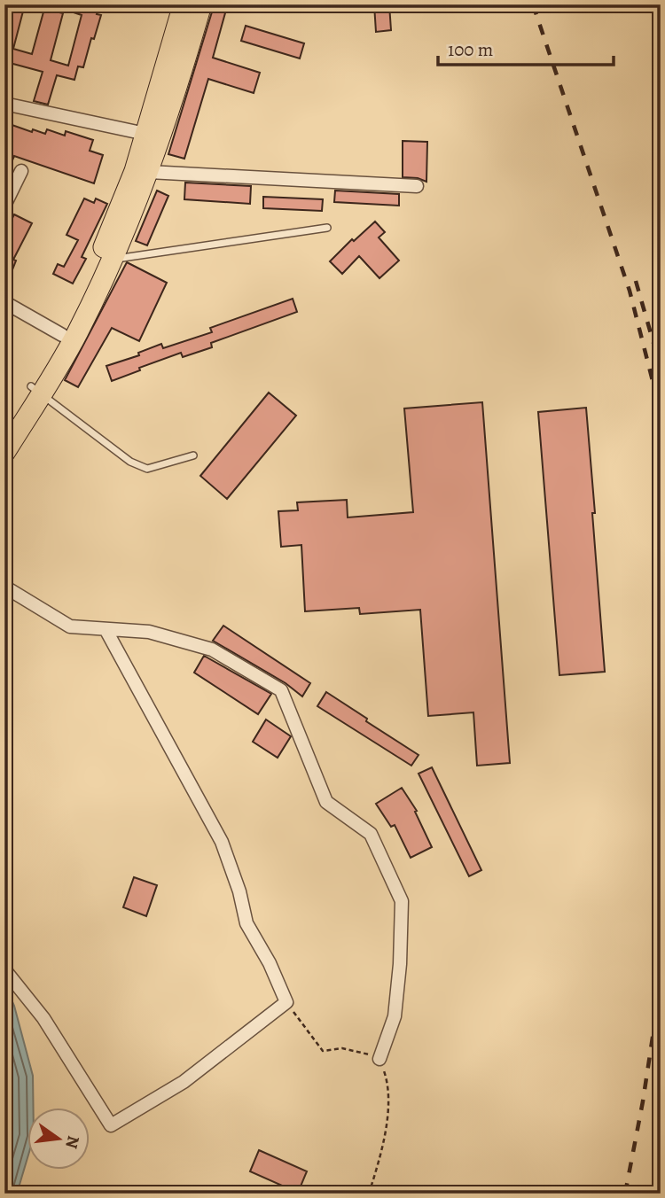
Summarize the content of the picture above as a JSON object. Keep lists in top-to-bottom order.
{
  "scale_bar": "100 m",
  "north": "right"
}
